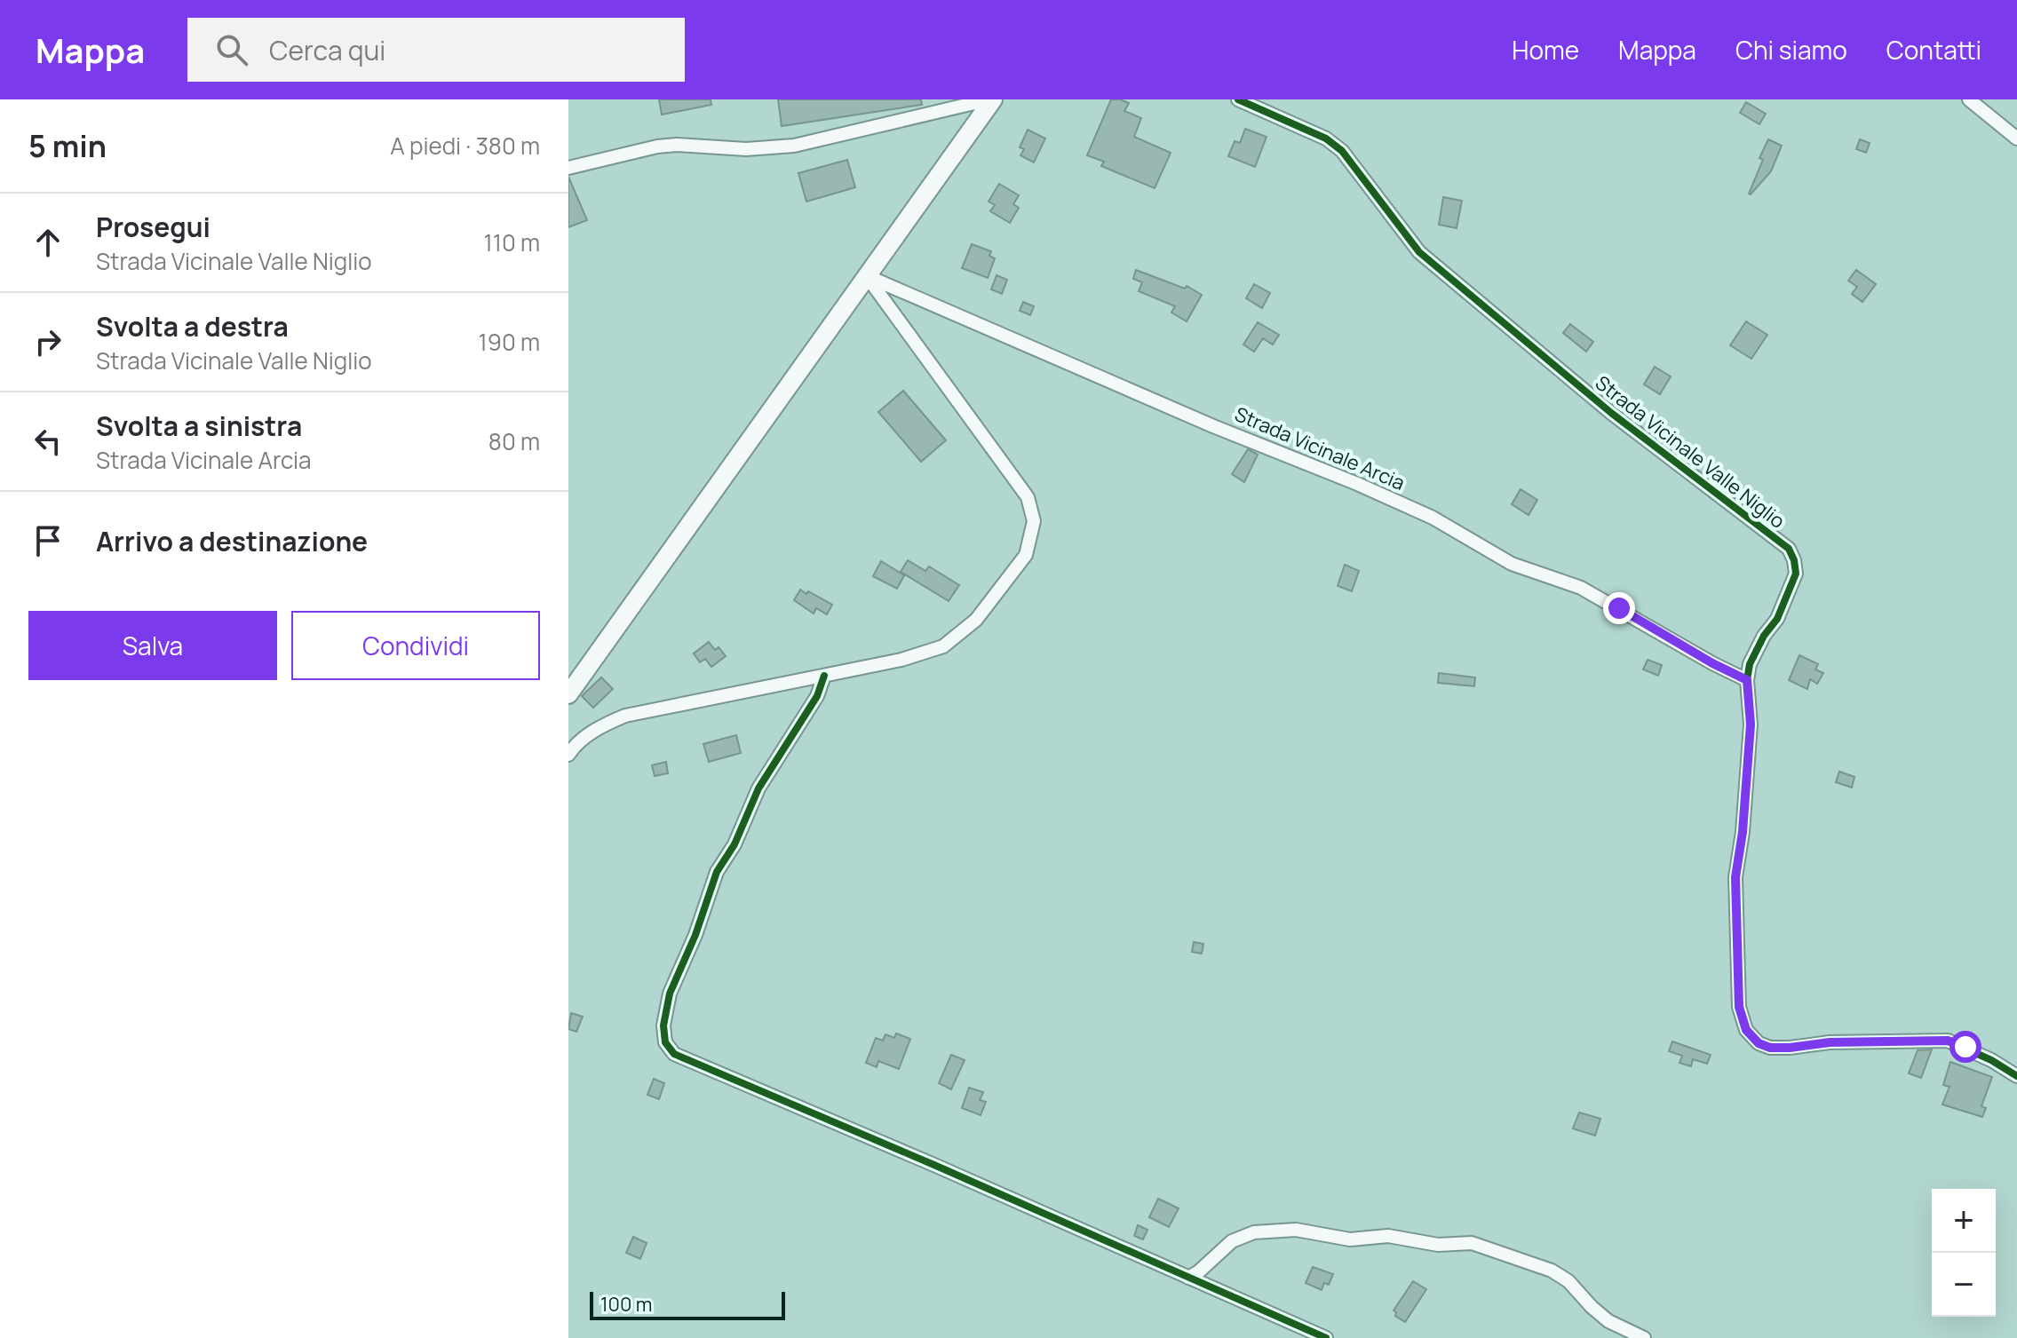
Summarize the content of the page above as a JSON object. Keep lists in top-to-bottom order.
{
  "streets": {
    "street": ["Strada Vicinale Arcia", "Strada Vicinale Valle Niglio"]
  },
  "crossings": [
    ["Strada Vicinale Arcia", "Strada Vicinale Valle Niglio"]
  ],
  "scale_bar": "100 m",
  "page": {
    "header": "Mappa",
    "search": "Cerca qui",
    "nav": [
      "Home",
      "Mappa",
      "Chi siamo",
      "Contatti"
    ],
    "heading": ["5 min", "A piedi · 380 m"],
    "list": [
      ["Prosegui", "Strada Vicinale Valle Niglio", "110 m"],
      ["Svolta a destra", "Strada Vicinale Valle Niglio", "190 m"],
      ["Svolta a sinistra", "Strada Vicinale Arcia", "80 m"],
      "Arrivo a destinazione"
    ],
    "buttons": ["Salva", "Condividi"],
    "map_buttons": ["+", "−"],
    "scale": "100 m"
  }
}
